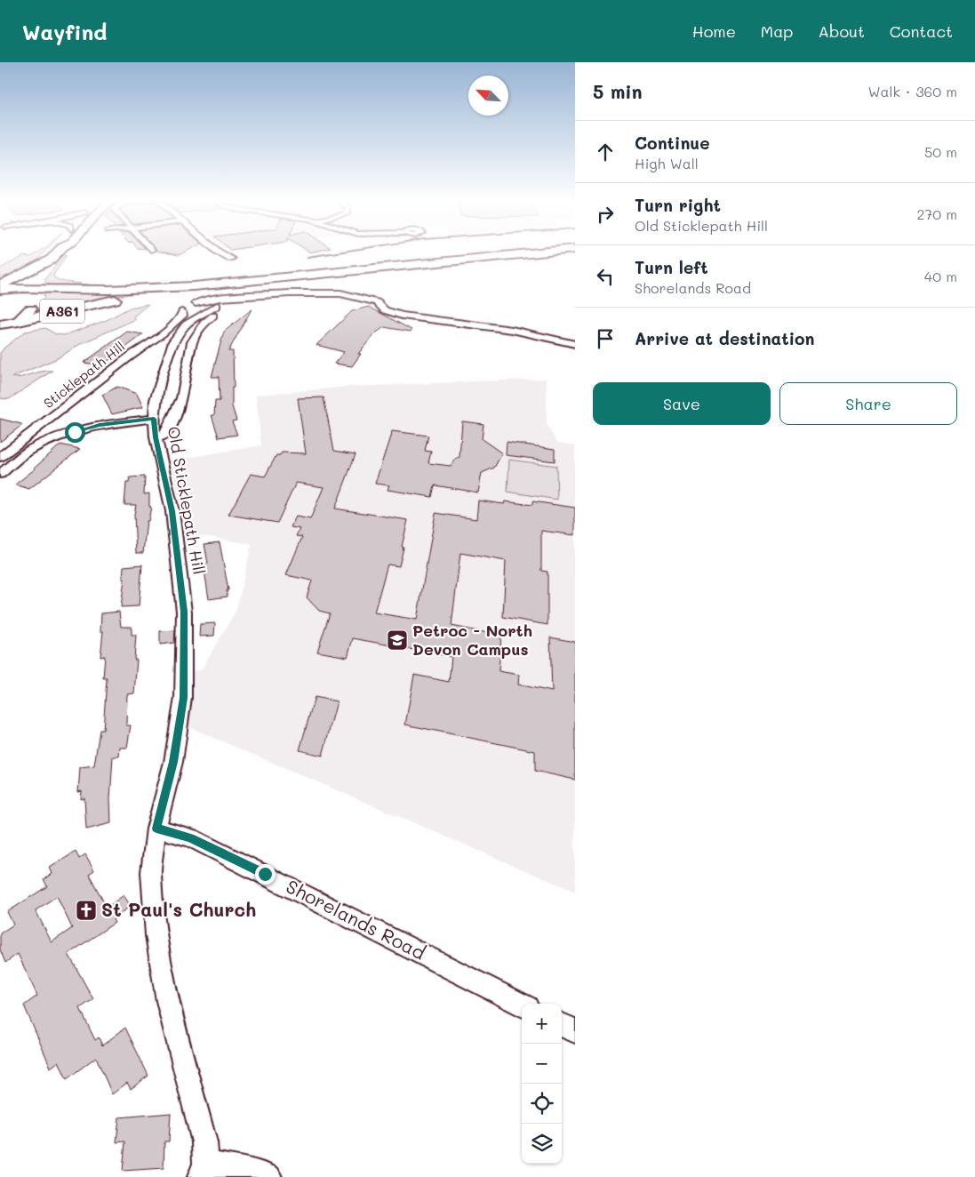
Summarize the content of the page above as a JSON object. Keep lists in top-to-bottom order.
{
  "streets": {
    "main road": ["A361"],
    "street": ["Sticklepath Hill", "Old Sticklepath Hill", "Shorelands Road"]
  },
  "crossings": [
    ["Old Sticklepath Hill", "Shorelands Road"]
  ],
  "places": {
    "school or university": ["Petroc - North Devon Campus"],
    "church": ["St Paul's Church"]
  },
  "north": "top left",
  "page": {
    "header": "Wayfind",
    "nav": [
      "Home",
      "Map",
      "About",
      "Contact"
    ],
    "heading": ["5 min", "Walk · 360 m"],
    "list": [
      ["Continue", "High Wall", "50 m"],
      ["Turn right", "Old Sticklepath Hill", "270 m"],
      ["Turn left", "Shorelands Road", "40 m"],
      "Arrive at destination"
    ],
    "buttons": ["Save", "Share"],
    "map_buttons": ["+", "−"]
  }
}
